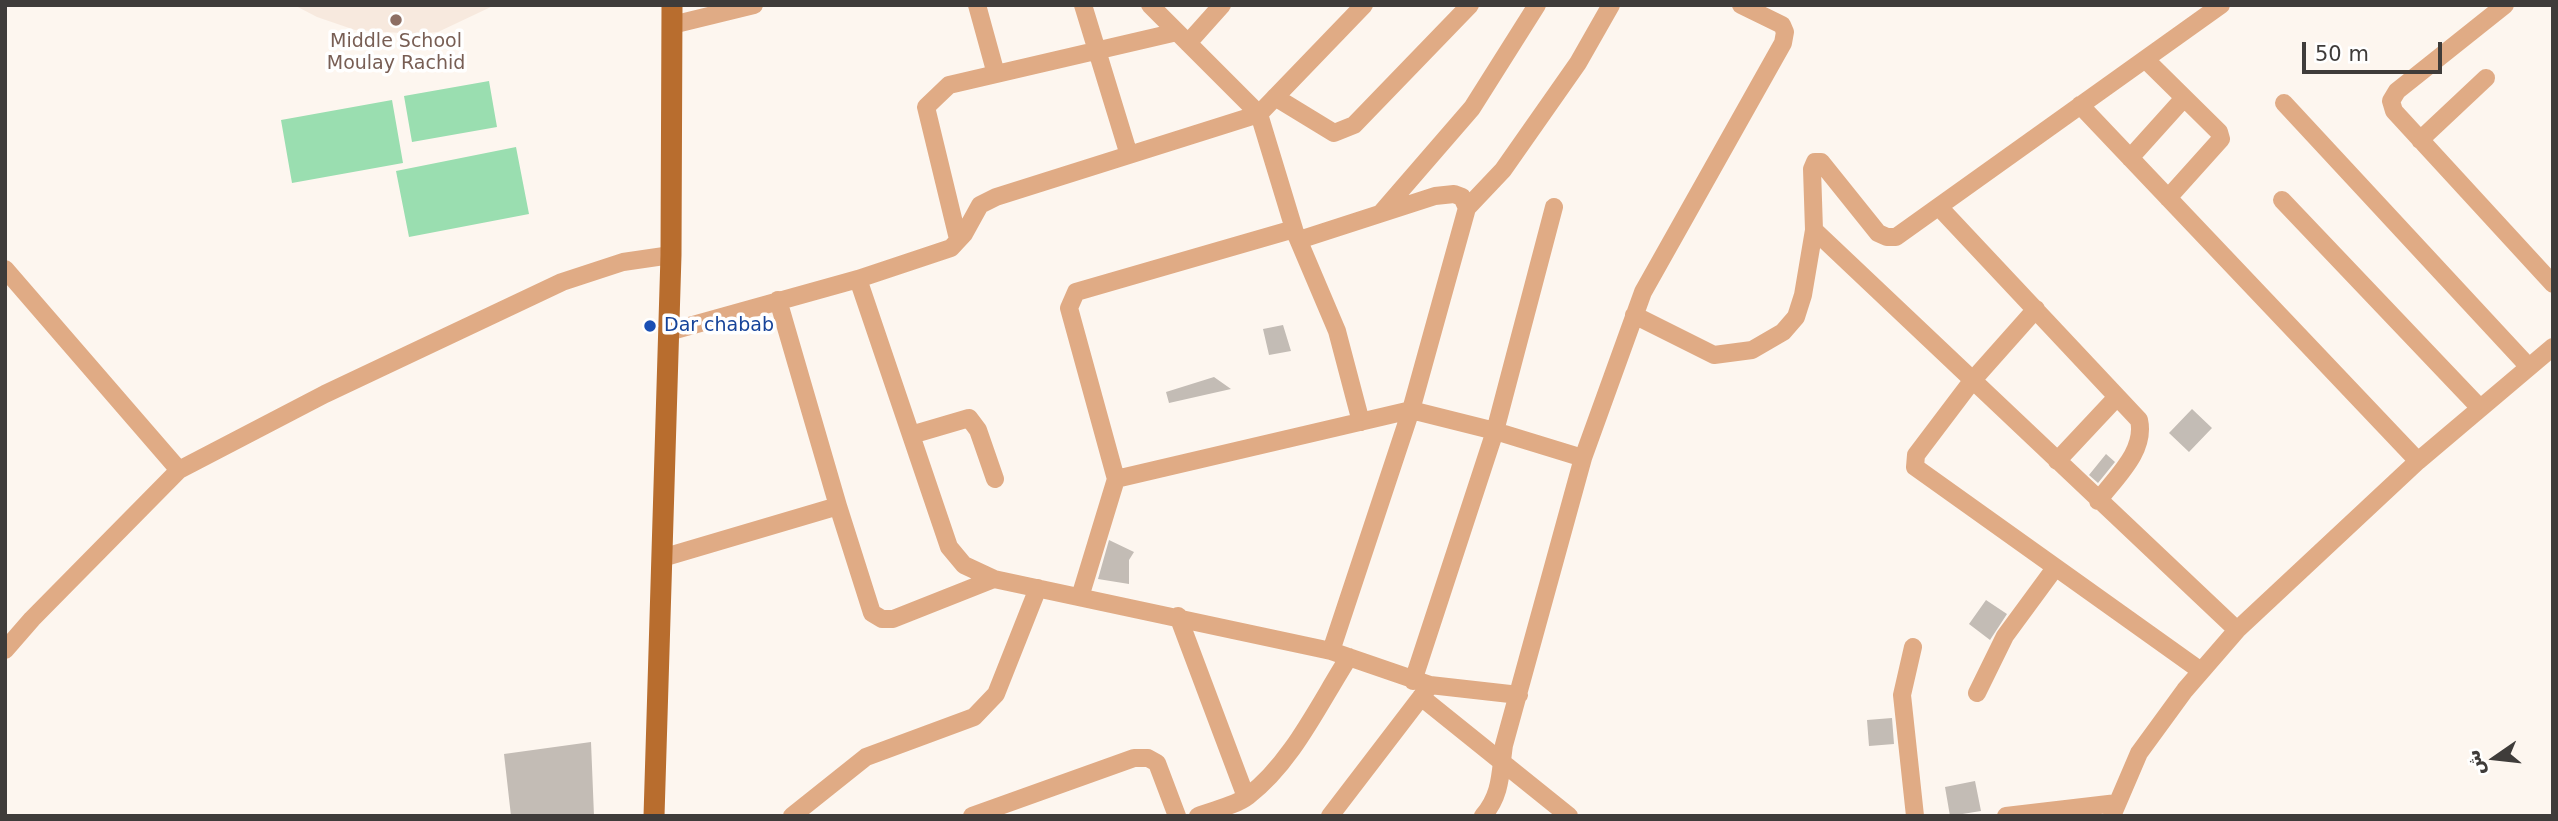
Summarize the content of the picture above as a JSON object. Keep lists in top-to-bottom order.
{
  "places": ["Middle School Moulay Rachid", "Dar chabab"],
  "scale_bar": "50 m",
  "north": "left"
}
